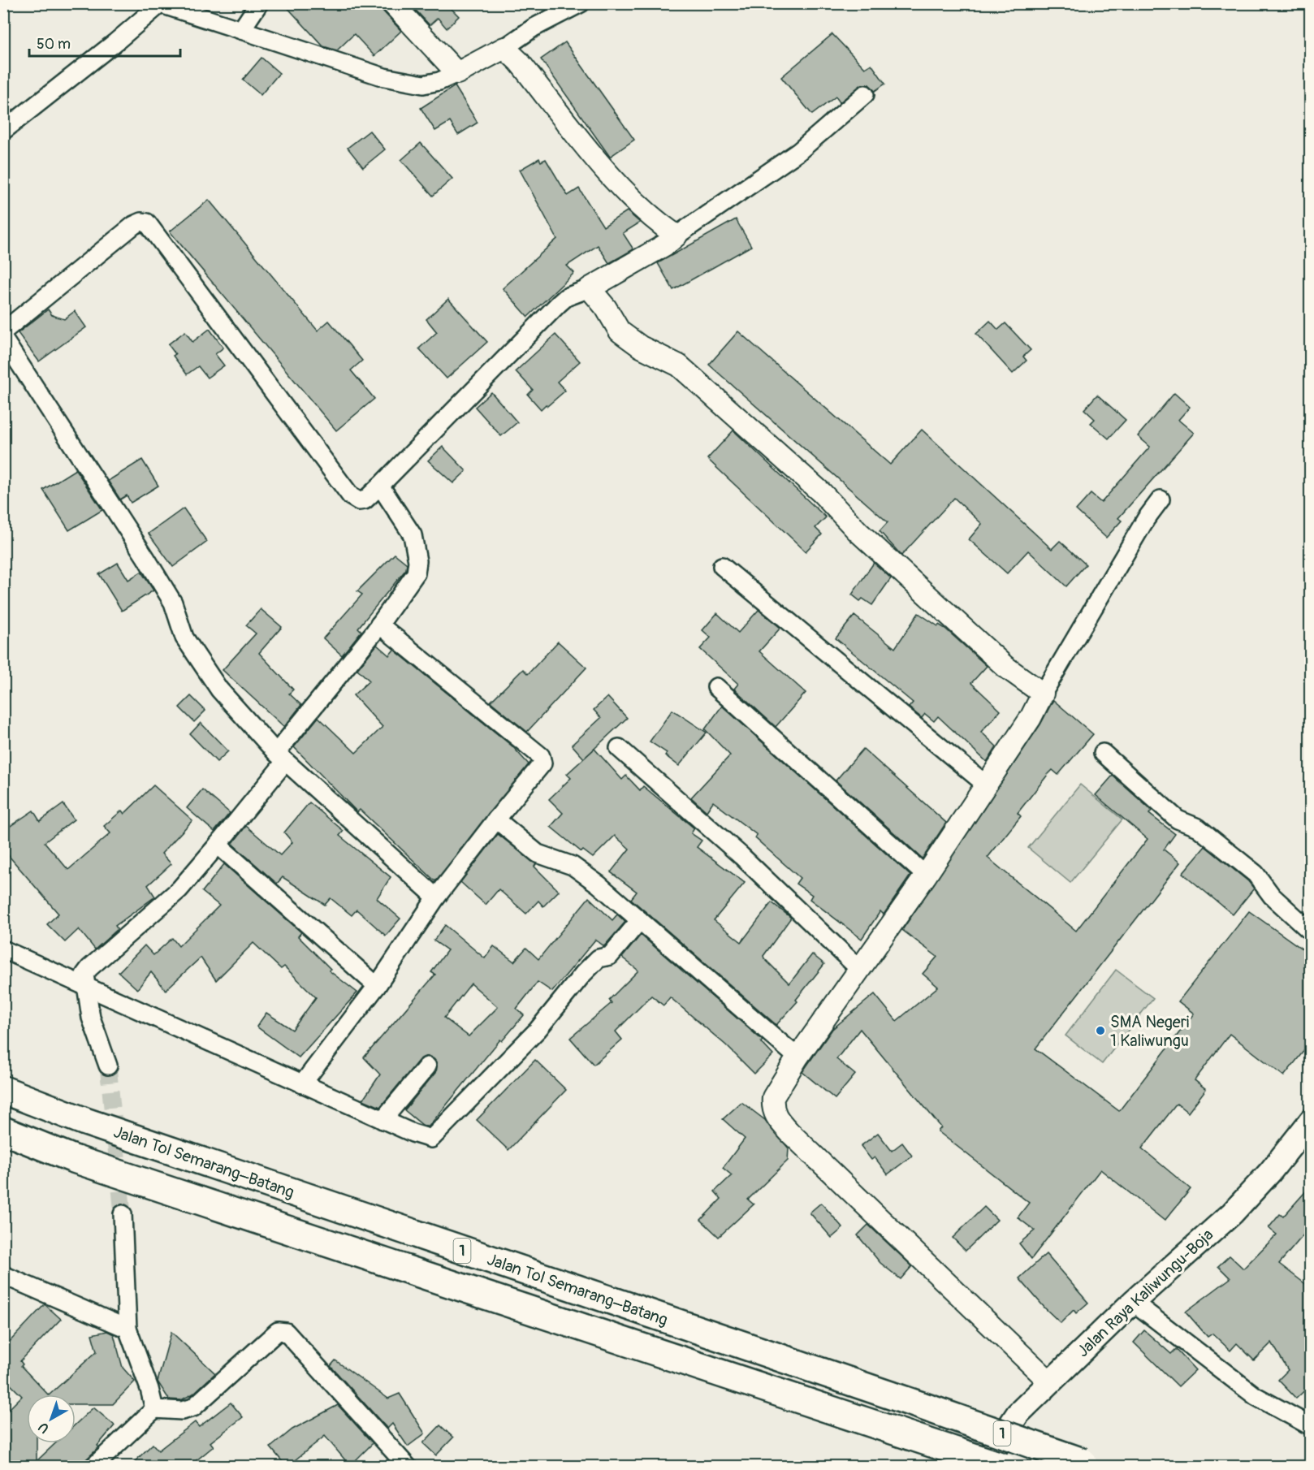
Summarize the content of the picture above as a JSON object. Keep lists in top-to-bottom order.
{
  "streets": {
    "highway": ["Jalan Tol Semarang–Batang", "1"],
    "main road": ["Jalan Raya Kaliwungu-Boja"]
  },
  "places": ["SMA Negeri 1 Kaliwungu"],
  "scale_bar": "50 m",
  "north": "bottom left"
}
